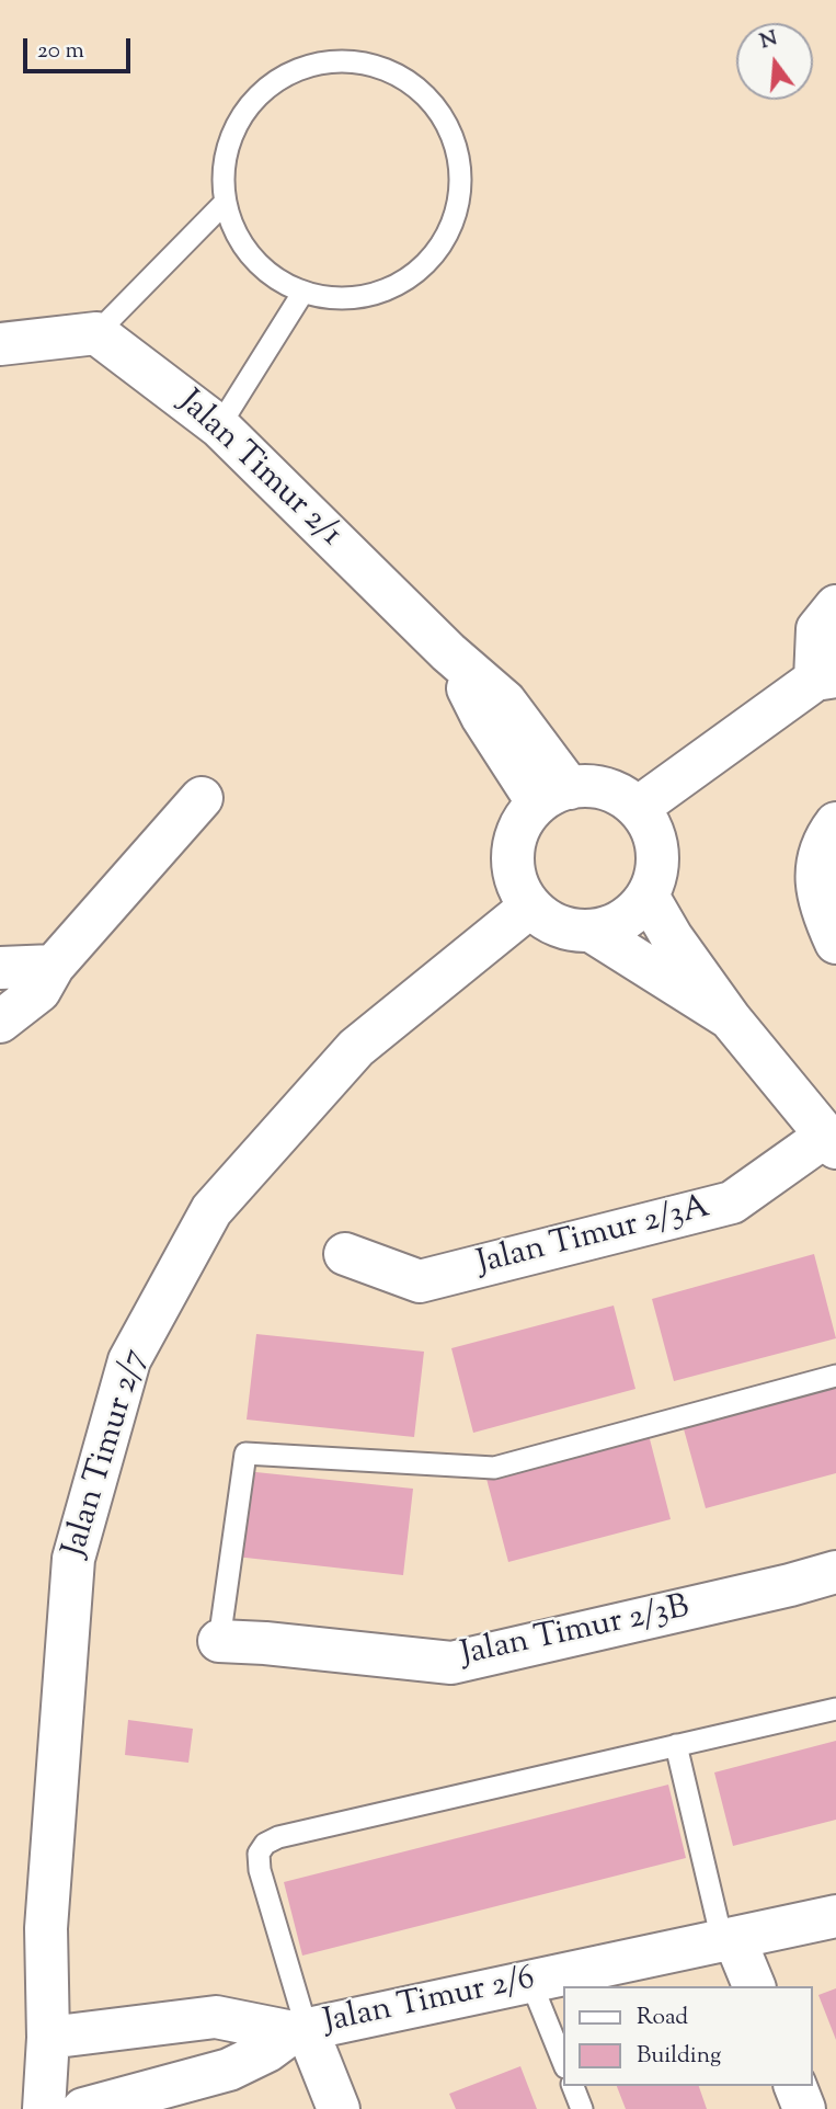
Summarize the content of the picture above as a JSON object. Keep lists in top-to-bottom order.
{
  "streets": {
    "street": [
      "Jalan Timur 2/1",
      "Jalan Timur 2/3A",
      "Jalan Timur 2/7",
      "Jalan Timur 2/3B",
      "Jalan Timur 2/6"
    ]
  },
  "crossings": [
    ["Jalan Timur 2/1", "Jalan Timur 2/7"]
  ],
  "legend": ["Road", "Building"],
  "scale_bar": "20 m",
  "north": "top"
}
